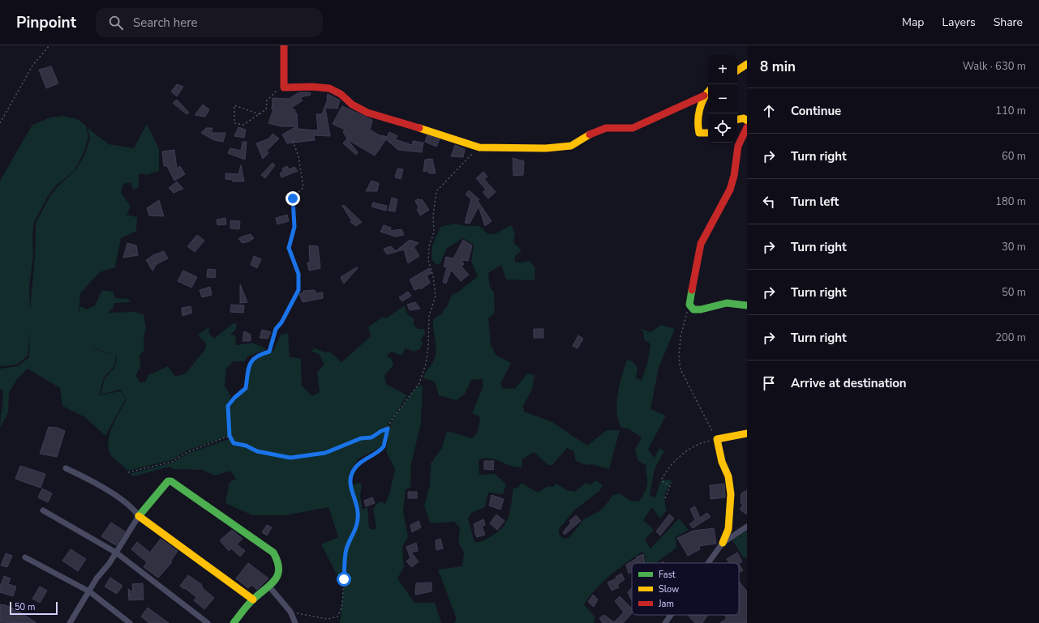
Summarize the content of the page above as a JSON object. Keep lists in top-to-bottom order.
{
  "legend": ["Fast", "Slow", "Jam"],
  "scale_bar": "50 m",
  "page": {
    "header": "Pinpoint",
    "search": "Search here",
    "nav": ["Map", "Layers", "Share"],
    "heading": ["8 min", "Walk · 630 m"],
    "map_buttons": ["+", "−"],
    "list": [
      ["Continue", "110 m"],
      ["Turn right", "60 m"],
      ["Turn left", "180 m"],
      ["Turn right", "30 m"],
      ["Turn right", "50 m"],
      ["Turn right", "200 m"],
      "Arrive at destination"
    ],
    "scale": "50 m"
  }
}
